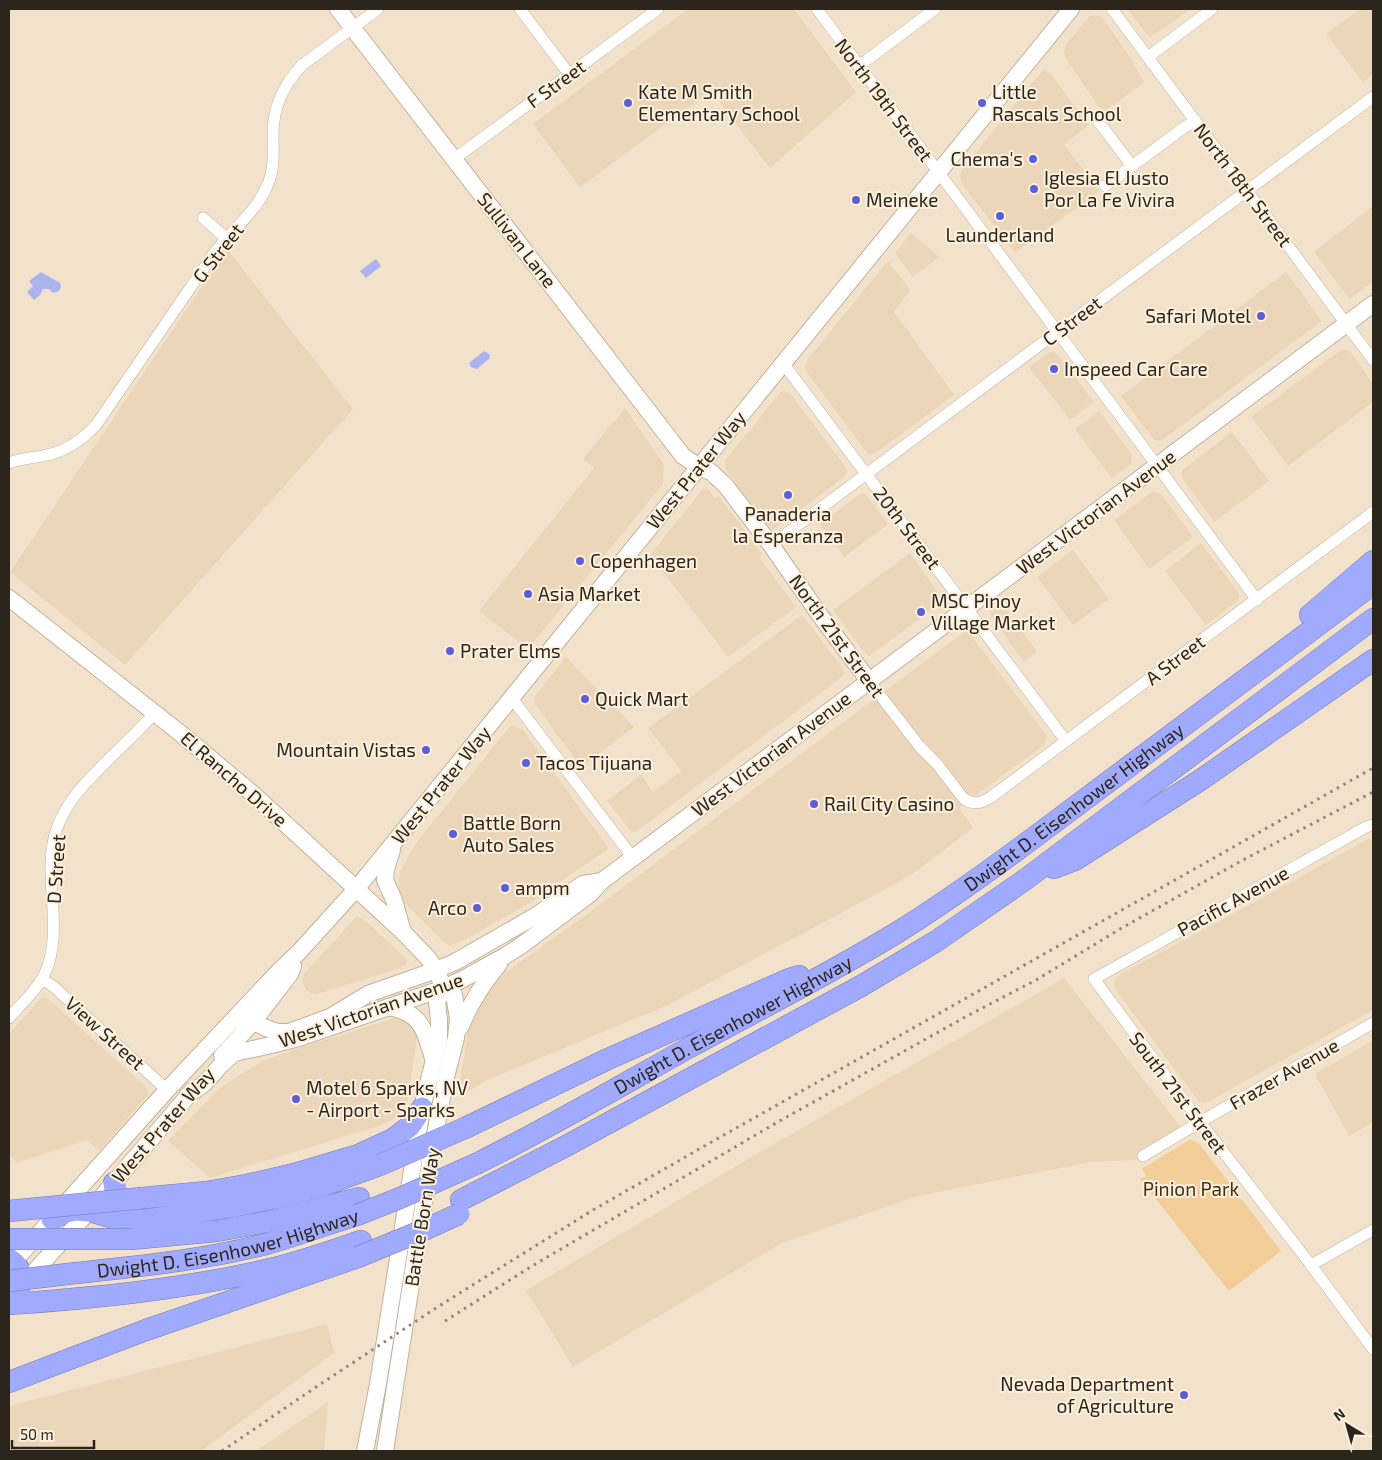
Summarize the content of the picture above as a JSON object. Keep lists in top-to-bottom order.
{
  "streets": {
    "highway": ["Dwight D. Eisenhower Highway"],
    "main road": [
      "Sullivan Lane",
      "West Prater Way",
      "West Victorian Avenue",
      "North 21st Street",
      "El Rancho Drive",
      "Battle Born Way"
    ],
    "street": [
      "F Street",
      "North 19th Street",
      "North 18th Street",
      "G Street",
      "C Street",
      "20th Street",
      "A Street",
      "D Street",
      "Pacific Avenue",
      "View Street",
      "Frazer Avenue",
      "South 21st Street"
    ]
  },
  "crossings": [
    ["F Street", "Sullivan Lane"],
    ["North 19th Street", "C Street"],
    ["North 19th Street", "West Prater Way"],
    ["North 19th Street", "West Victorian Avenue"],
    ["North 19th Street", "A Street"],
    ["North 18th Street", "C Street"],
    ["North 18th Street", "West Victorian Avenue"],
    ["Sullivan Lane", "G Street"],
    ["Sullivan Lane", "West Prater Way"],
    ["Sullivan Lane", "North 21st Street"],
    ["C Street", "20th Street"],
    ["C Street", "North 21st Street"],
    ["West Prater Way", "West Victorian Avenue"],
    ["West Prater Way", "20th Street"],
    ["West Prater Way", "North 21st Street"],
    ["West Prater Way", "El Rancho Drive"],
    ["West Prater Way", "Dwight D. Eisenhower Highway"],
    ["West Prater Way", "View Street"],
    ["West Victorian Avenue", "20th Street"],
    ["West Victorian Avenue", "North 21st Street"],
    ["West Victorian Avenue", "El Rancho Drive"],
    ["West Victorian Avenue", "Battle Born Way"],
    ["20th Street", "A Street"],
    ["North 21st Street", "A Street"],
    ["El Rancho Drive", "D Street"],
    ["El Rancho Drive", "Battle Born Way"],
    ["D Street", "View Street"],
    ["Pacific Avenue", "South 21st Street"],
    ["Frazer Avenue", "South 21st Street"]
  ],
  "parks": ["Pinion Park"],
  "places": [
    "Kate M Smith Elementary School",
    "Little Rascals School",
    "Chema's",
    "Iglesia El Justo Por La Fe Vivira",
    "Meineke",
    "Launderland",
    "Safari Motel",
    "Inspeed Car Care",
    "Panaderia la Esperanza",
    "Copenhagen",
    "Asia Market",
    "MSC Pinoy Village Market",
    "Prater Elms",
    "Quick Mart",
    "Mountain Vistas",
    "Tacos Tijuana",
    "Rail City Casino",
    "Battle Born Auto Sales",
    "ampm",
    "Arco",
    "Motel 6 Sparks, NV - Airport - Sparks",
    "Nevada Department of Agriculture"
  ],
  "scale_bar": "50 m",
  "north": "top left"
}
